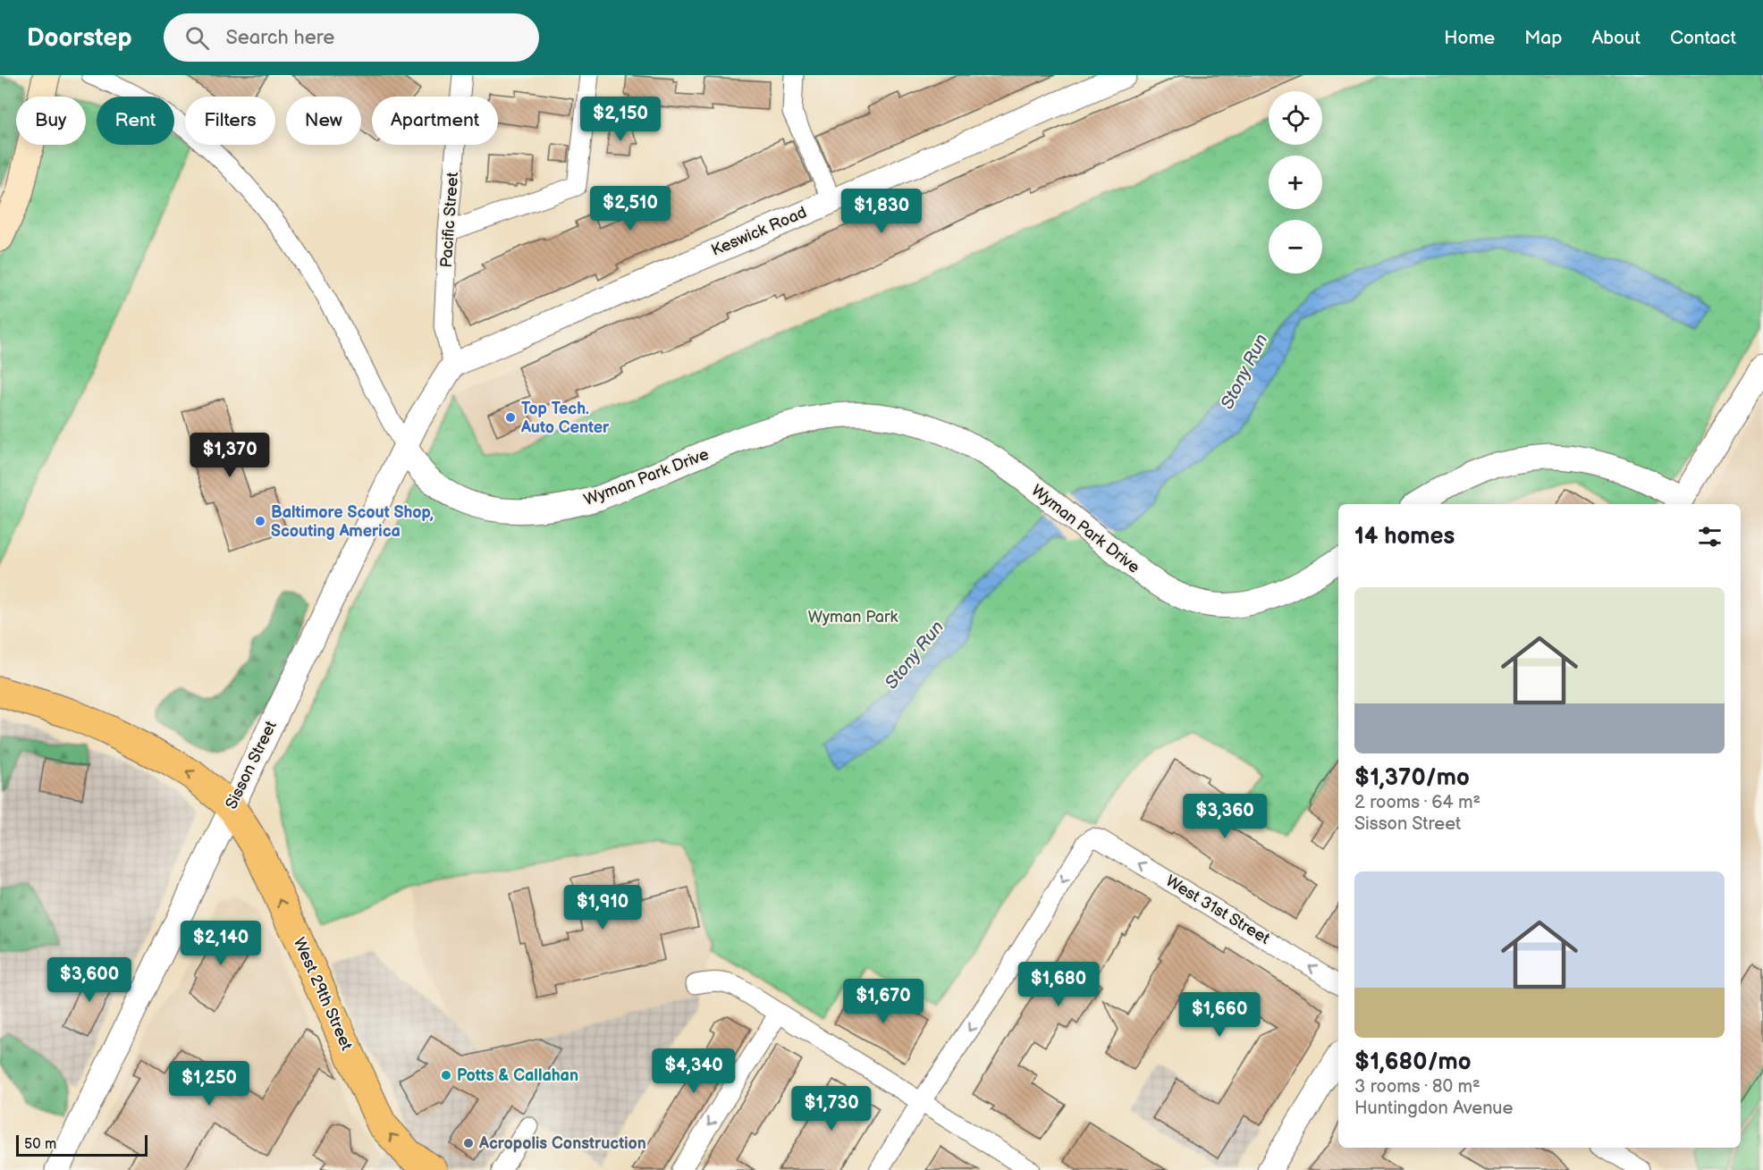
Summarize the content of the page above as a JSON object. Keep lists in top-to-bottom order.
{
  "streets": {
    "main road": ["West 29th Street"],
    "street": [
      "Pacific Street",
      "Keswick Road",
      "Wyman Park Drive",
      "Sisson Street",
      "West 31st Street"
    ]
  },
  "crossings": [
    ["Pacific Street", "Keswick Road"],
    ["Pacific Street", "Sisson Street"],
    ["Keswick Road", "Sisson Street"],
    ["Wyman Park Drive", "Sisson Street"],
    ["Sisson Street", "West 29th Street"]
  ],
  "one_way": ["West 29th Street"],
  "water": ["Stony Run"],
  "parks": ["Wyman Park"],
  "places": [
    "Top Tech. Auto Center",
    "Baltimore Scout Shop, Scouting America",
    "Potts & Callahan",
    "Acropolis Construction"
  ],
  "scale_bar": "50 m",
  "page": {
    "header": "Doorstep",
    "search": "Search here",
    "nav": [
      "Home",
      "Map",
      "About",
      "Contact"
    ],
    "map_buttons": ["+", "−"],
    "price": [
      "$2,150",
      "$2,510",
      "$1,830",
      "$1,370",
      "$3,360",
      "$1,910",
      "$2,140",
      "$3,600",
      "$1,680",
      "$1,670",
      "$1,660",
      "$4,340",
      "$1,250",
      "$1,730"
    ],
    "chip": [
      "Buy",
      "Rent",
      "Filters",
      "New",
      "Apartment"
    ],
    "heading": "14 homes",
    "list": [
      {
        "name": "$1,370/mo",
        "note": "2 rooms · 64 m² · Sisson Street"
      },
      {
        "name": "$1,680/mo",
        "note": "3 rooms · 80 m² · Huntingdon Avenue"
      }
    ],
    "scale": "50 m"
  }
}
